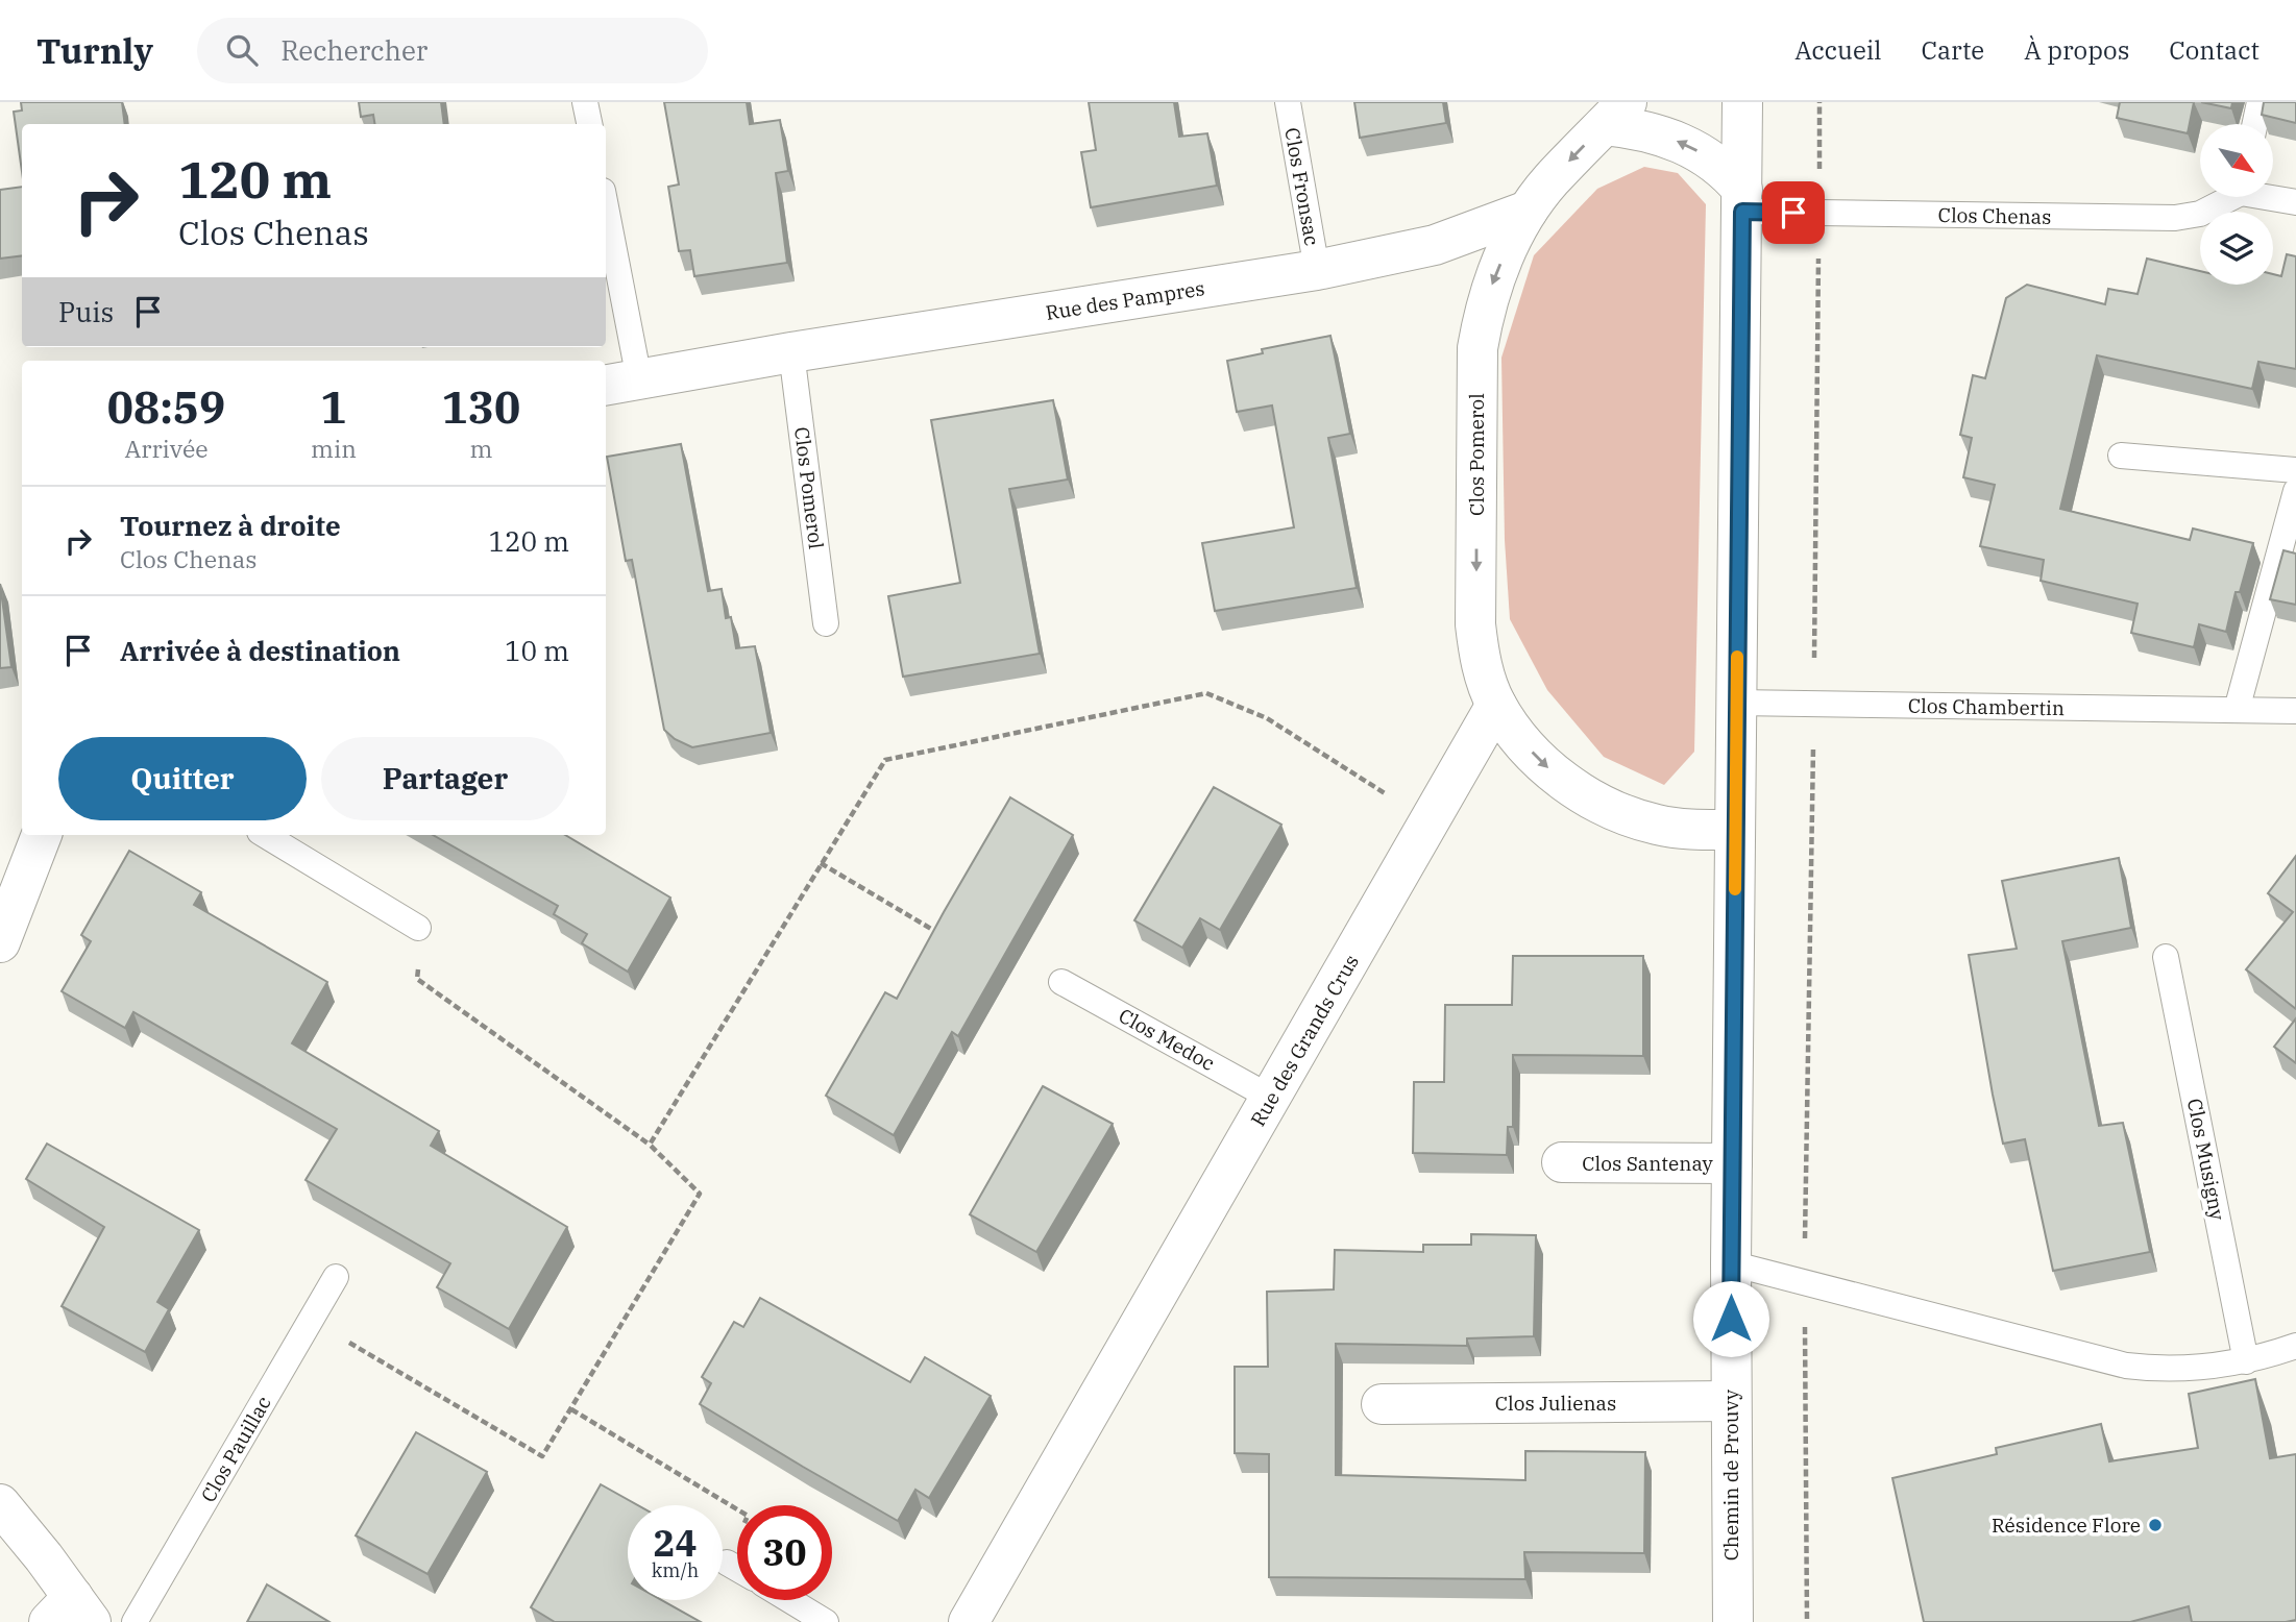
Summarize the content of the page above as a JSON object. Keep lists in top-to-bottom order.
{
  "streets": {
    "street": [
      "Rue des Pampres",
      "Clos Pomerol",
      "Rue des Grands Crus",
      "Clos Santenay",
      "Clos Julienas",
      "Chemin de Prouvy"
    ],
    "lane": [
      "Clos Fronsac",
      "Clos Chenas",
      "Clos Chambertin",
      "Clos Medoc",
      "Clos Musigny",
      "Clos Pauillac"
    ]
  },
  "crossings": [
    ["Clos Fronsac", "Rue des Pampres"],
    ["Clos Chenas", "Chemin de Prouvy"],
    ["Rue des Pampres", "Clos Pomerol"],
    ["Clos Pomerol", "Rue des Grands Crus"],
    ["Clos Chambertin", "Chemin de Prouvy"],
    ["Clos Medoc", "Rue des Grands Crus"],
    ["Clos Santenay", "Chemin de Prouvy"],
    ["Clos Julienas", "Chemin de Prouvy"]
  ],
  "one_way": ["Clos Pomerol"],
  "places": ["Résidence Flore"],
  "north": "bottom right",
  "page": {
    "header": "Turnly",
    "search": "Rechercher",
    "nav": [
      "Accueil",
      "Carte",
      "À propos",
      "Contact"
    ],
    "turn": ["120 m", "Clos Chenas"],
    "then": "Puis",
    "eta": [
      "08:59",
      "Arrivée",
      "1",
      "min",
      "130",
      "m"
    ],
    "list": [
      {
        "name": "Tournez à droite",
        "note": "Clos Chenas",
        "value": "120 m"
      },
      {
        "name": "Arrivée à destination",
        "value": "10 m"
      }
    ],
    "buttons": ["Quitter", "Partager"],
    "speed": "24 km/h",
    "limit": "30"
  }
}
